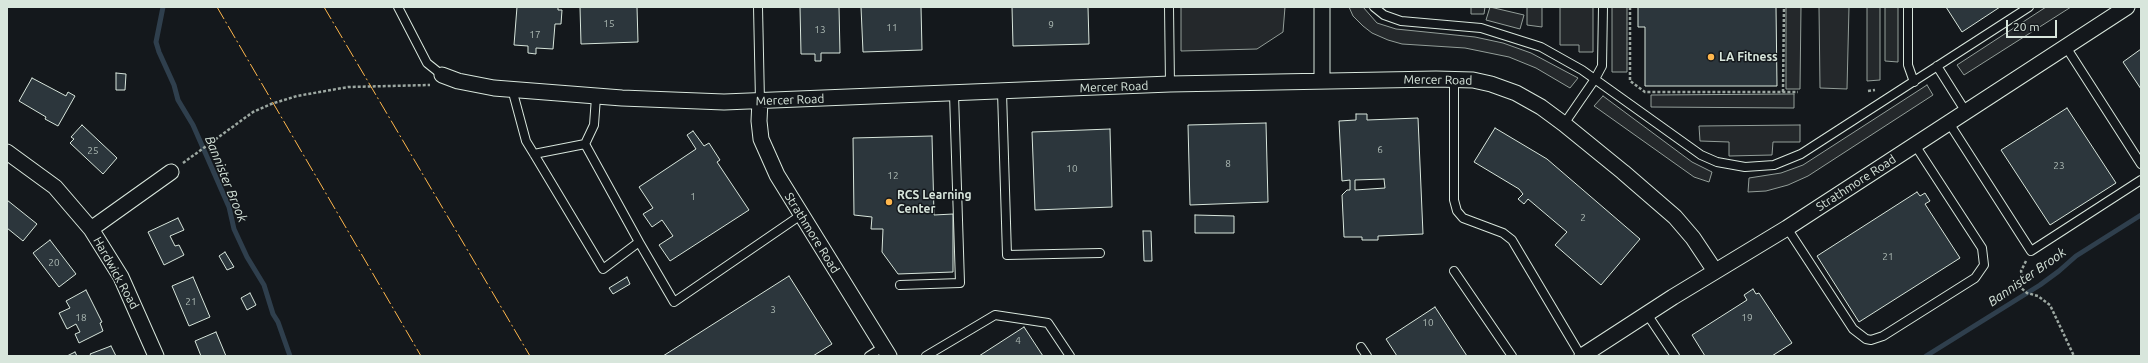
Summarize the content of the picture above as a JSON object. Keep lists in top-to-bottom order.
{
  "streets": {
    "street": ["Mercer Road", "Strathmore Road", "Hardwick Road"]
  },
  "crossings": [
    ["Mercer Road", "Strathmore Road"]
  ],
  "water": ["Bannister Brook"],
  "places": ["LA Fitness", "RCS Learning Center"],
  "house_numbers": [
    "15",
    "9",
    "11",
    "13",
    "17",
    "6",
    "25",
    "8",
    "23",
    "10",
    "12",
    "1",
    "2",
    "21",
    "20",
    "21",
    "3",
    "18",
    "19",
    "10",
    "4"
  ],
  "scale_bar": "20 m"
}
